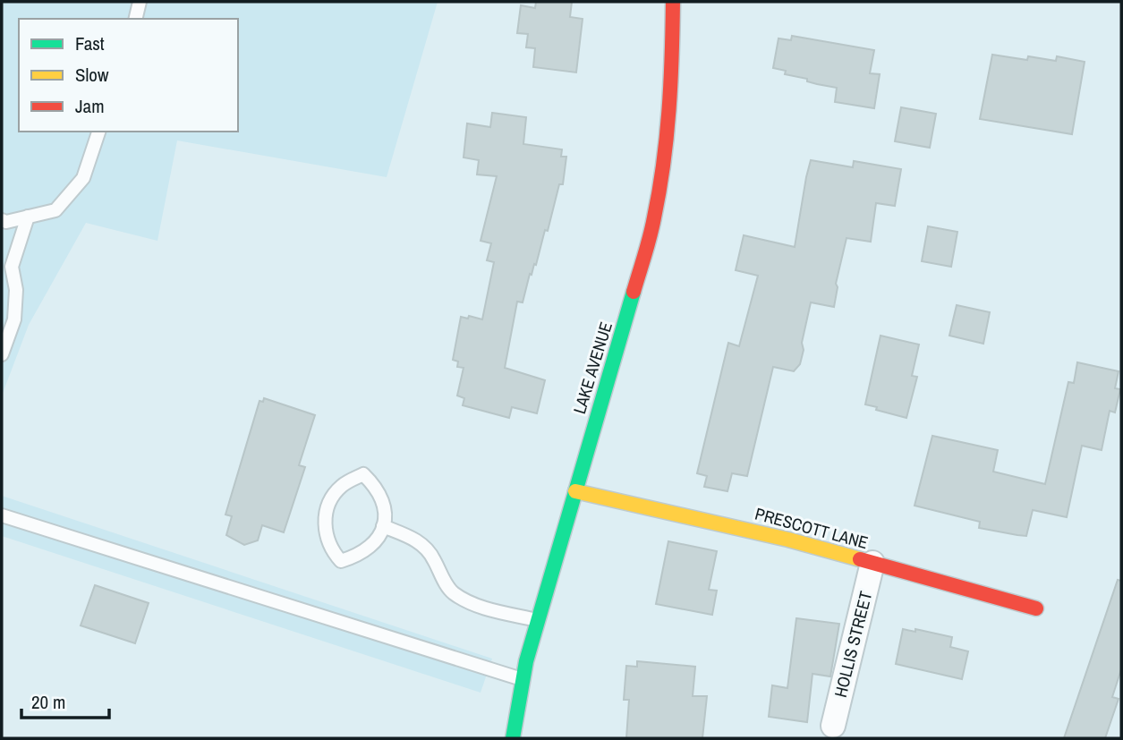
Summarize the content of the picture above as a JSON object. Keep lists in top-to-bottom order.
{
  "streets": {
    "main road": ["LAKE AVENUE", "PRESCOTT LANE"],
    "street": ["HOLLIS STREET"]
  },
  "crossings": [
    ["LAKE AVENUE", "PRESCOTT LANE"],
    ["PRESCOTT LANE", "HOLLIS STREET"]
  ],
  "legend": ["Fast", "Slow", "Jam"],
  "scale_bar": "20 m"
}
